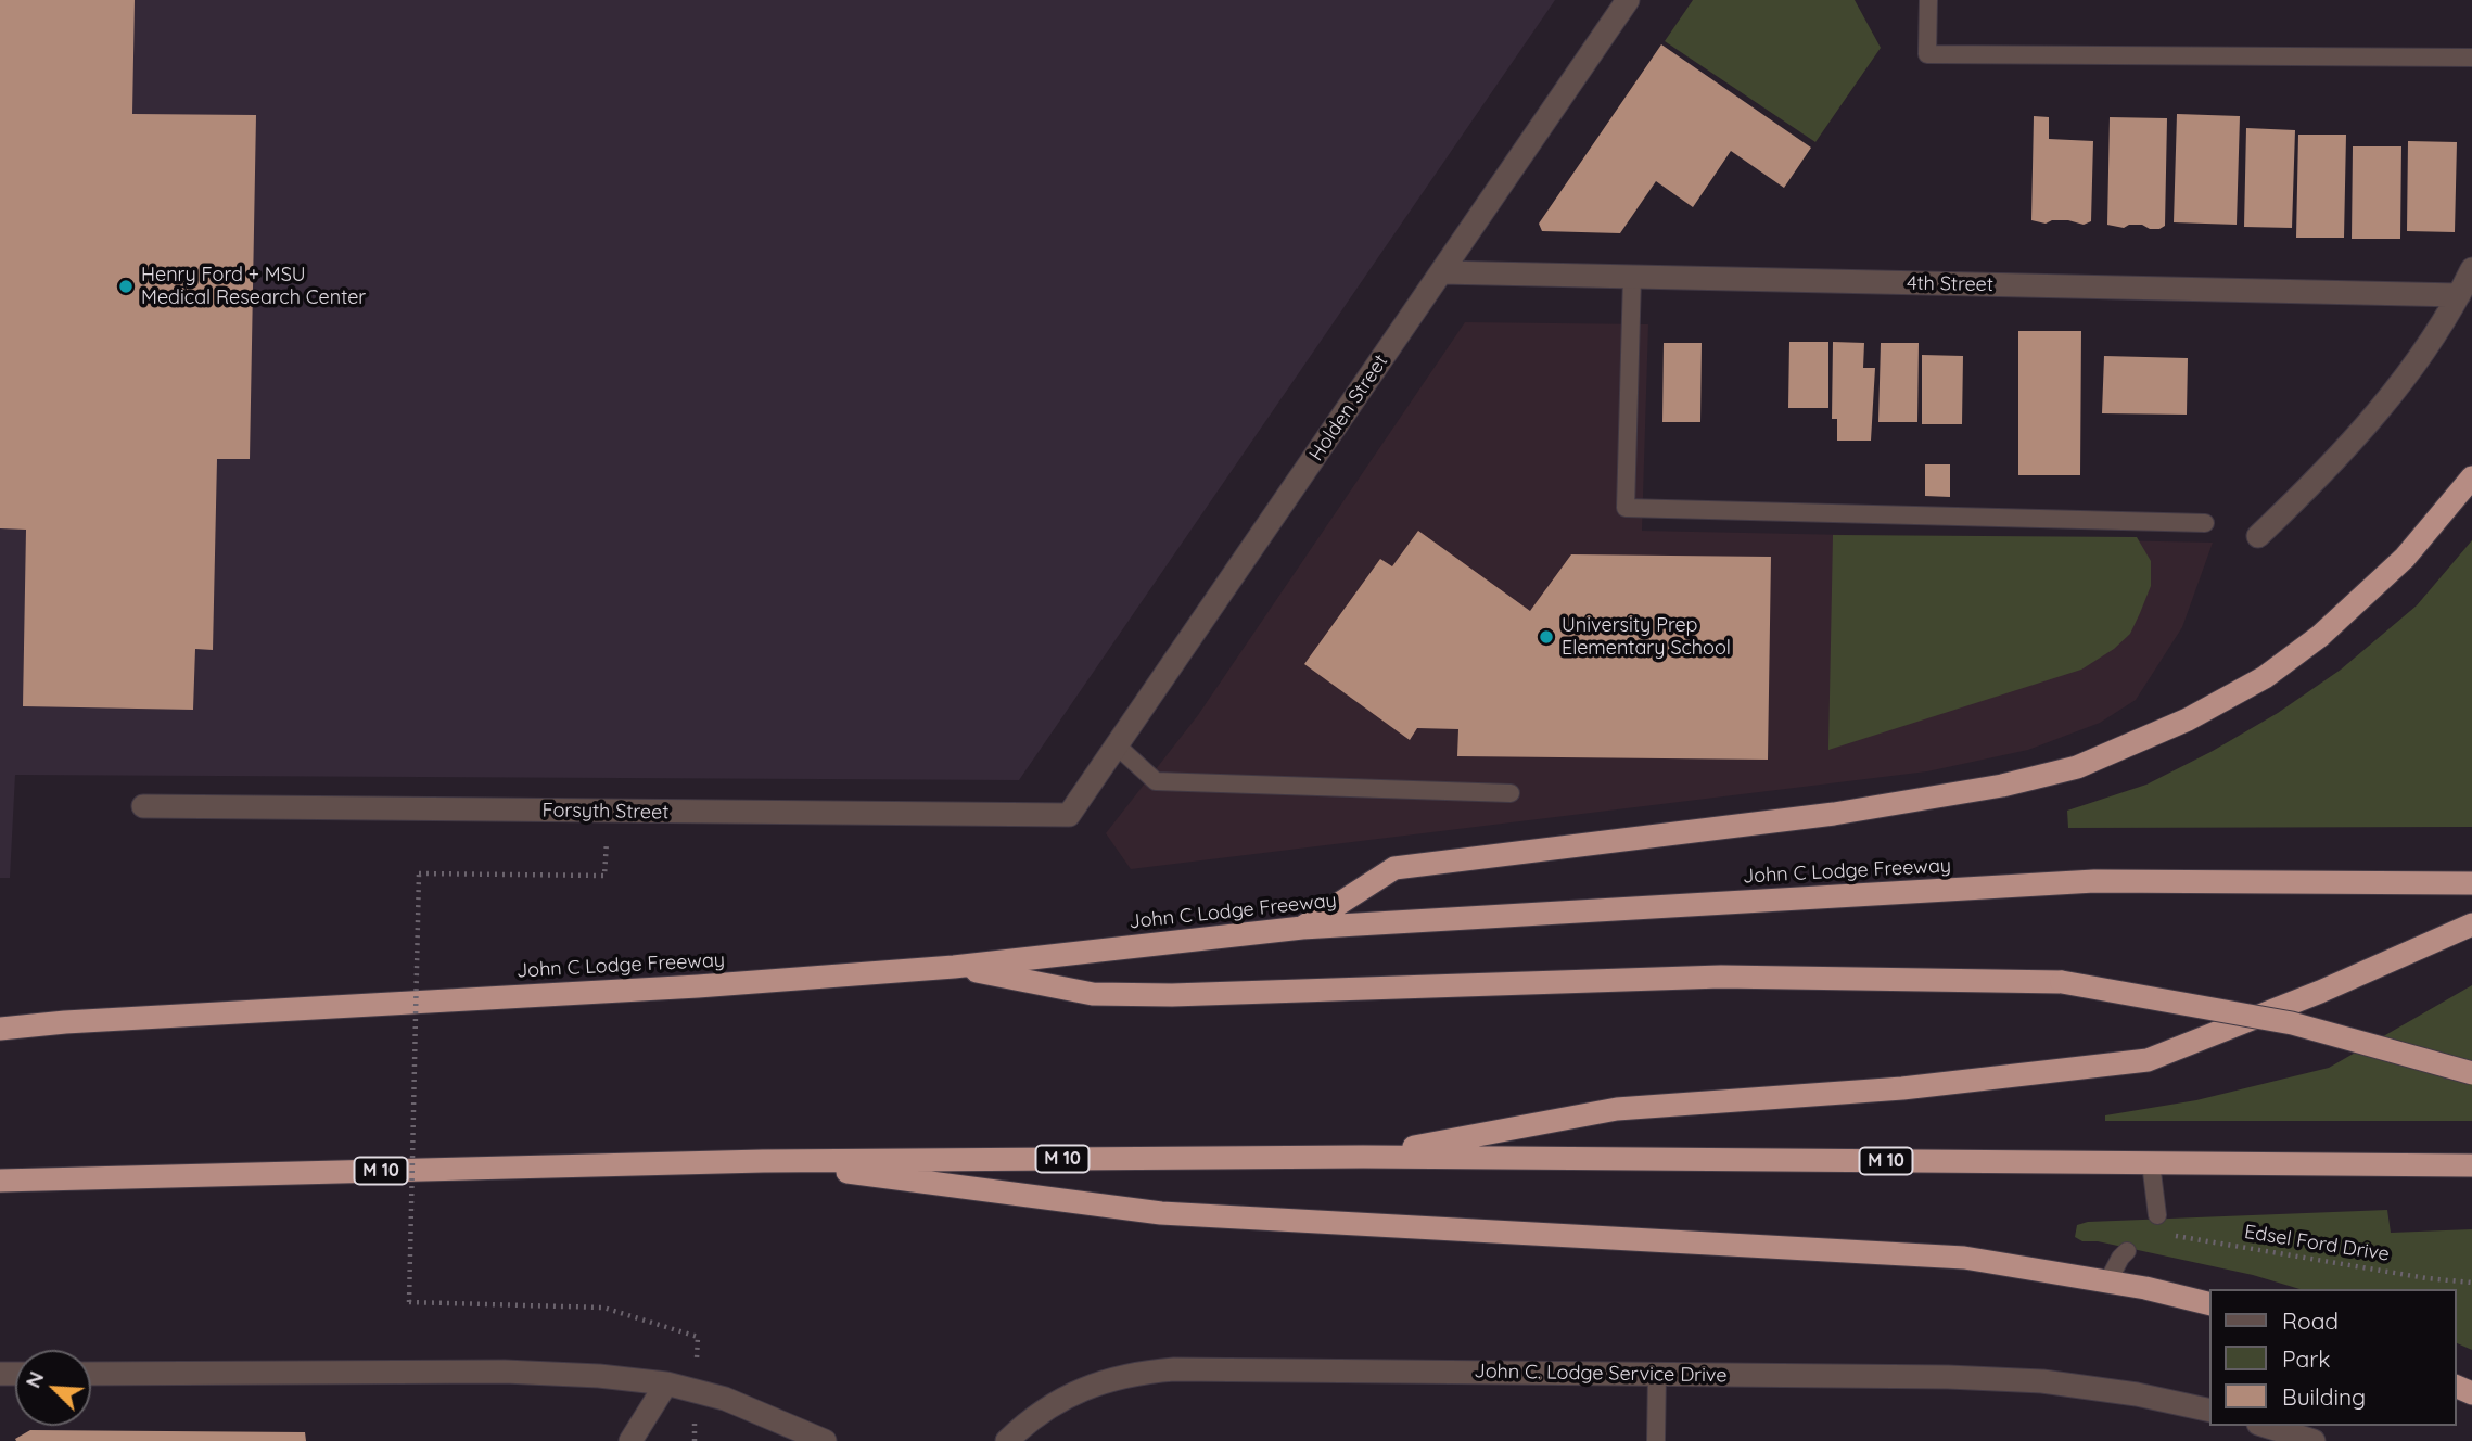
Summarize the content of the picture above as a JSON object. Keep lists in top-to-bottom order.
{
  "streets": {
    "highway": ["John C Lodge Freeway", "M 10"],
    "street": [
      "4th Street",
      "Holden Street",
      "Forsyth Street",
      "John C. Lodge Service Drive"
    ],
    "path": ["Edsel Ford Drive"]
  },
  "crossings": [
    ["4th Street", "Holden Street"],
    ["Holden Street", "Forsyth Street"]
  ],
  "places": ["Henry Ford + MSU Medical Research Center", "University Prep Elementary School"],
  "legend": ["Road", "Park", "Building"],
  "north": "top left"
}
